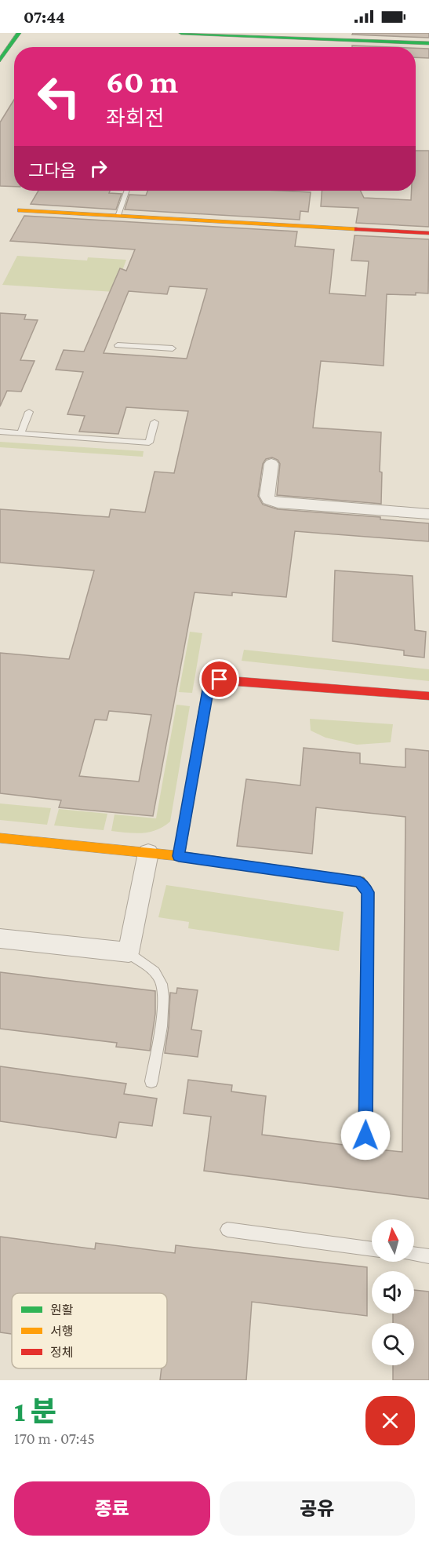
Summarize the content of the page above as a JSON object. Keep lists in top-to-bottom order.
{
  "legend": ["원활", "서행", "정체"],
  "north": "top",
  "page": {
    "status": "07:44",
    "turn": ["60 m", "좌회전"],
    "then": "그다음",
    "heading": ["1 분", "170 m · 07:45"],
    "buttons": ["종료", "공유"]
  }
}
